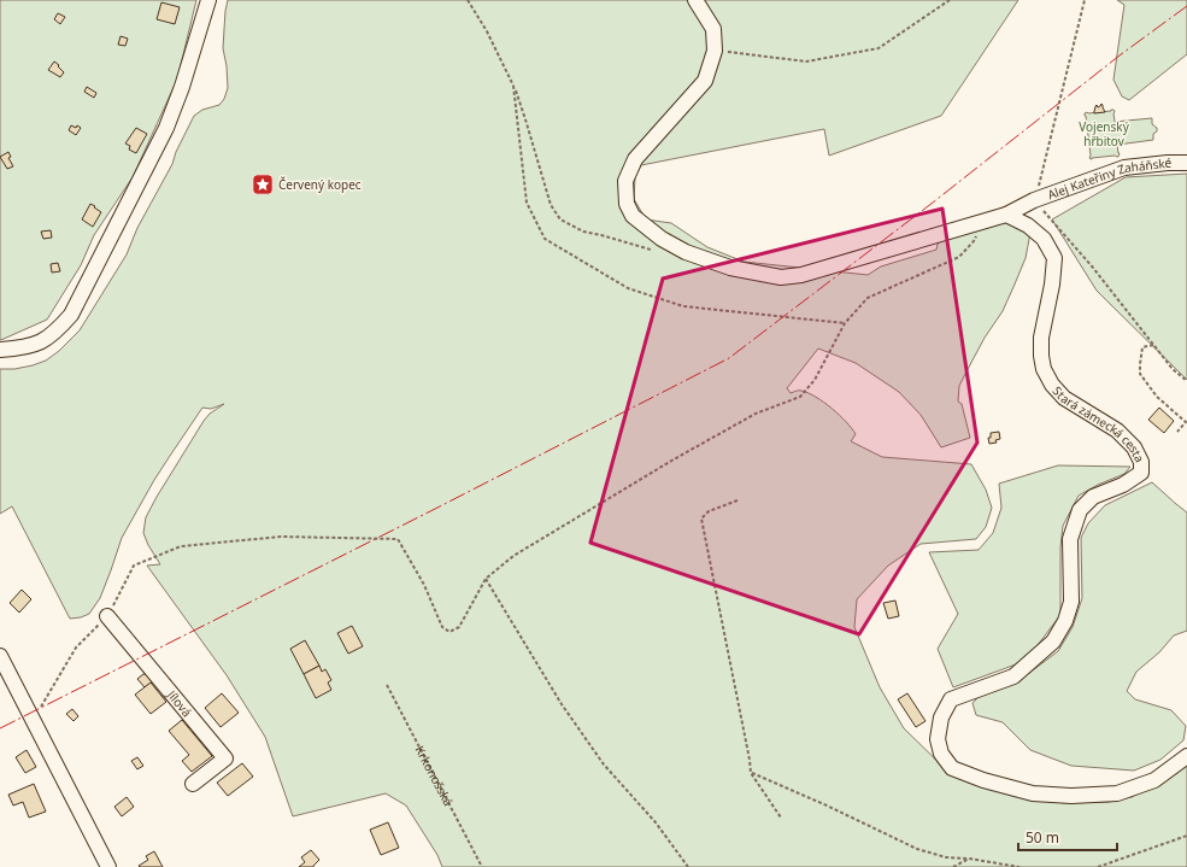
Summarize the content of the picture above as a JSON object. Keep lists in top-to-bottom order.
{
  "streets": {
    "street": ["Alej Kateřiny Zaháňské", "Stará zámecká cesta", "Jílová"],
    "path": ["Krkonošská"]
  },
  "crossings": [
    ["Alej Kateřiny Zaháňské", "Stará zámecká cesta"]
  ],
  "parks": ["Vojenský hřbitov"],
  "places": {
    "place": ["Červený kopec"]
  },
  "scale_bar": "50 m"
}
